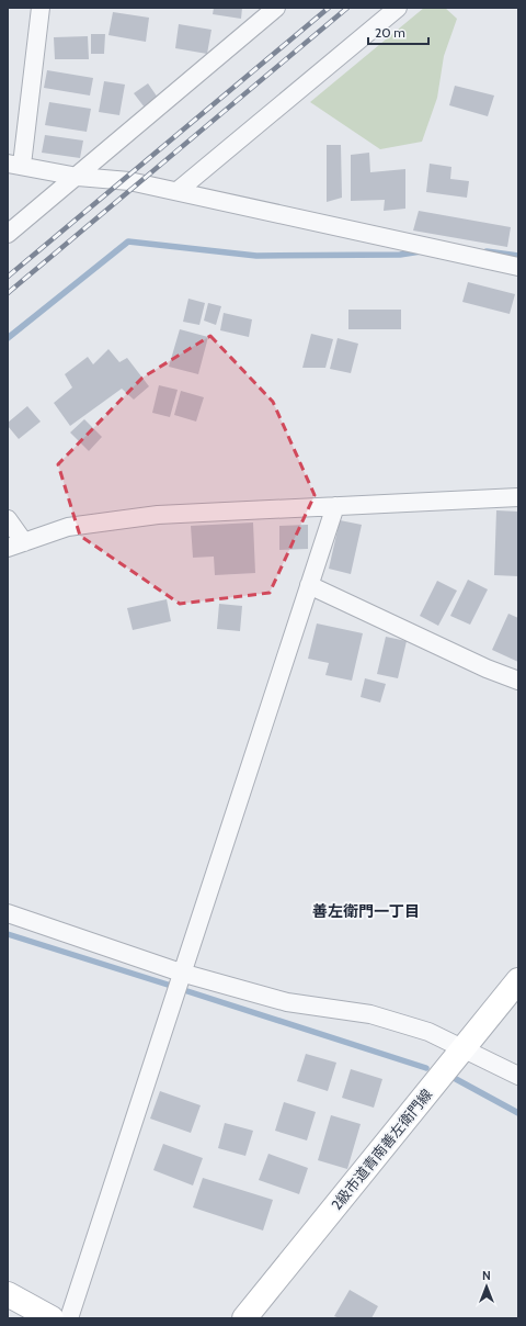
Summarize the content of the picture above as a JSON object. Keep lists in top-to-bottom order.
{
  "streets": {
    "street": ["2級市道青南善左衛門線"]
  },
  "districts": ["善左衛門一丁目"],
  "scale_bar": "20 m",
  "north": "top"
}
